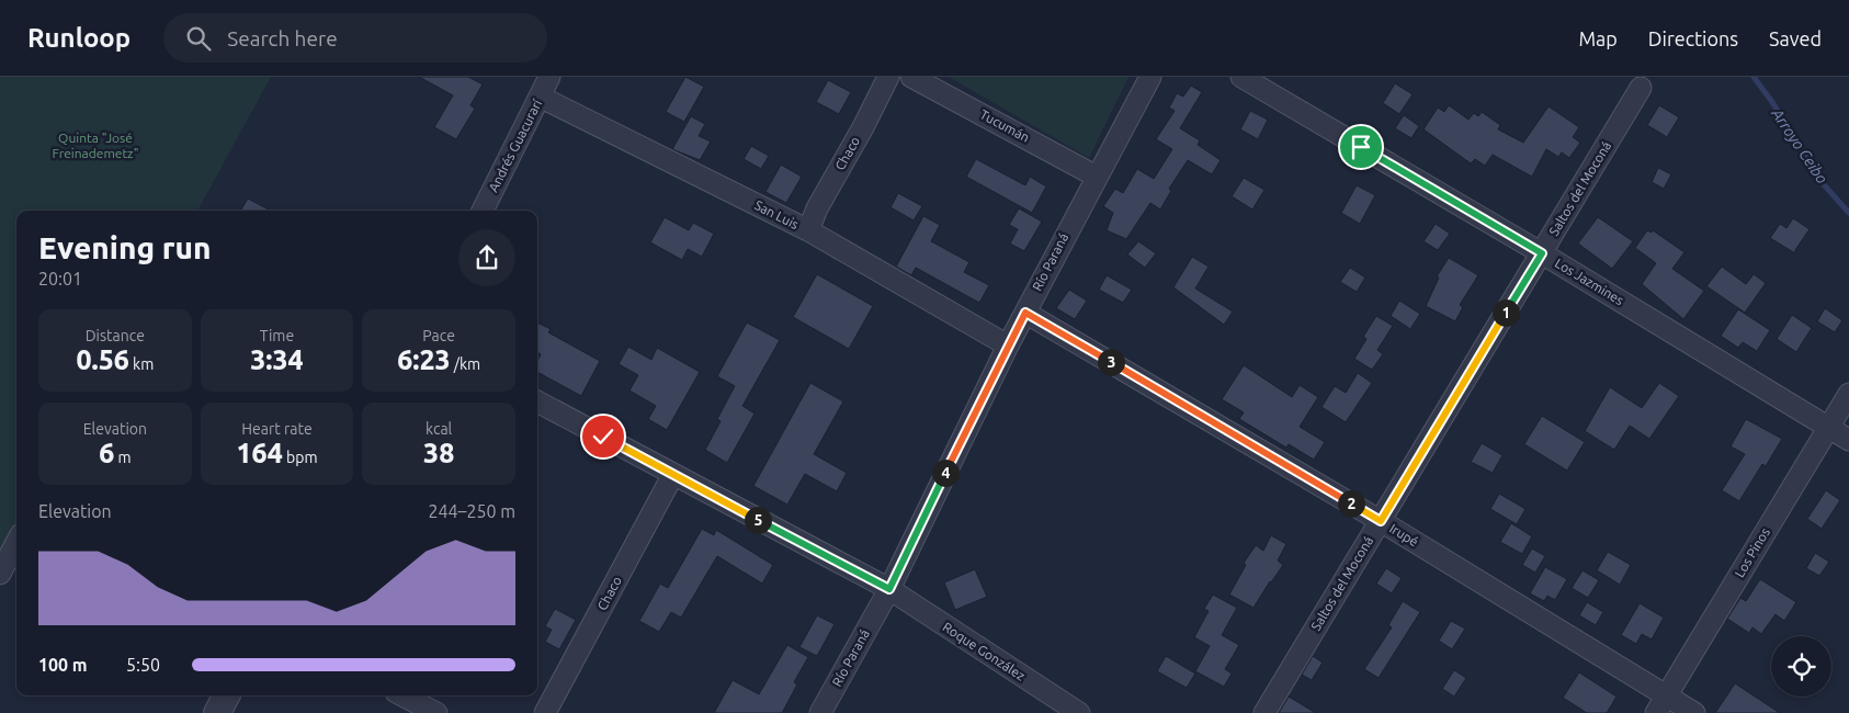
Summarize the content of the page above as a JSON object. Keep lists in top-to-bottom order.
{
  "streets": {
    "street": [
      "Tucumán",
      "Andrés Guacurarí",
      "Chaco",
      "Saltos del Moconá",
      "San Luis",
      "Río Paraná",
      "Los Jazmines",
      "Irupé",
      "Los Pinos",
      "Roque González"
    ]
  },
  "crossings": [
    ["Tucumán", "Río Paraná"],
    ["Andrés Guacurarí", "San Luis"],
    ["Chaco", "San Luis"],
    ["Chaco", "Roque González"],
    ["Saltos del Moconá", "Los Jazmines"],
    ["Saltos del Moconá", "Irupé"],
    ["San Luis", "Río Paraná"],
    ["Río Paraná", "Irupé"],
    ["Río Paraná", "Roque González"],
    ["Los Jazmines", "Los Pinos"],
    ["Irupé", "Los Pinos"]
  ],
  "water": ["Arroyo Ceibo"],
  "parks": ["Quinta \"José Freinademetz\""],
  "page": {
    "header": "Runloop",
    "search": "Search here",
    "nav": ["Map", "Directions", "Saved"],
    "heading": ["Evening run", "20:01"],
    "pins": [
      "1",
      "3",
      "4",
      "2",
      "5"
    ],
    "stats": [
      ["Distance", "0.56 km"],
      ["Time", "3:34"],
      ["Pace", "6:23 /km"],
      ["Elevation", "6 m"],
      ["Heart rate", "164 bpm"],
      ["kcal", "38"]
    ],
    "chart": ["Elevation", "244–250 m"],
    "list": [
      {
        "name": "100 m",
        "note": "5:50"
      }
    ]
  }
}
